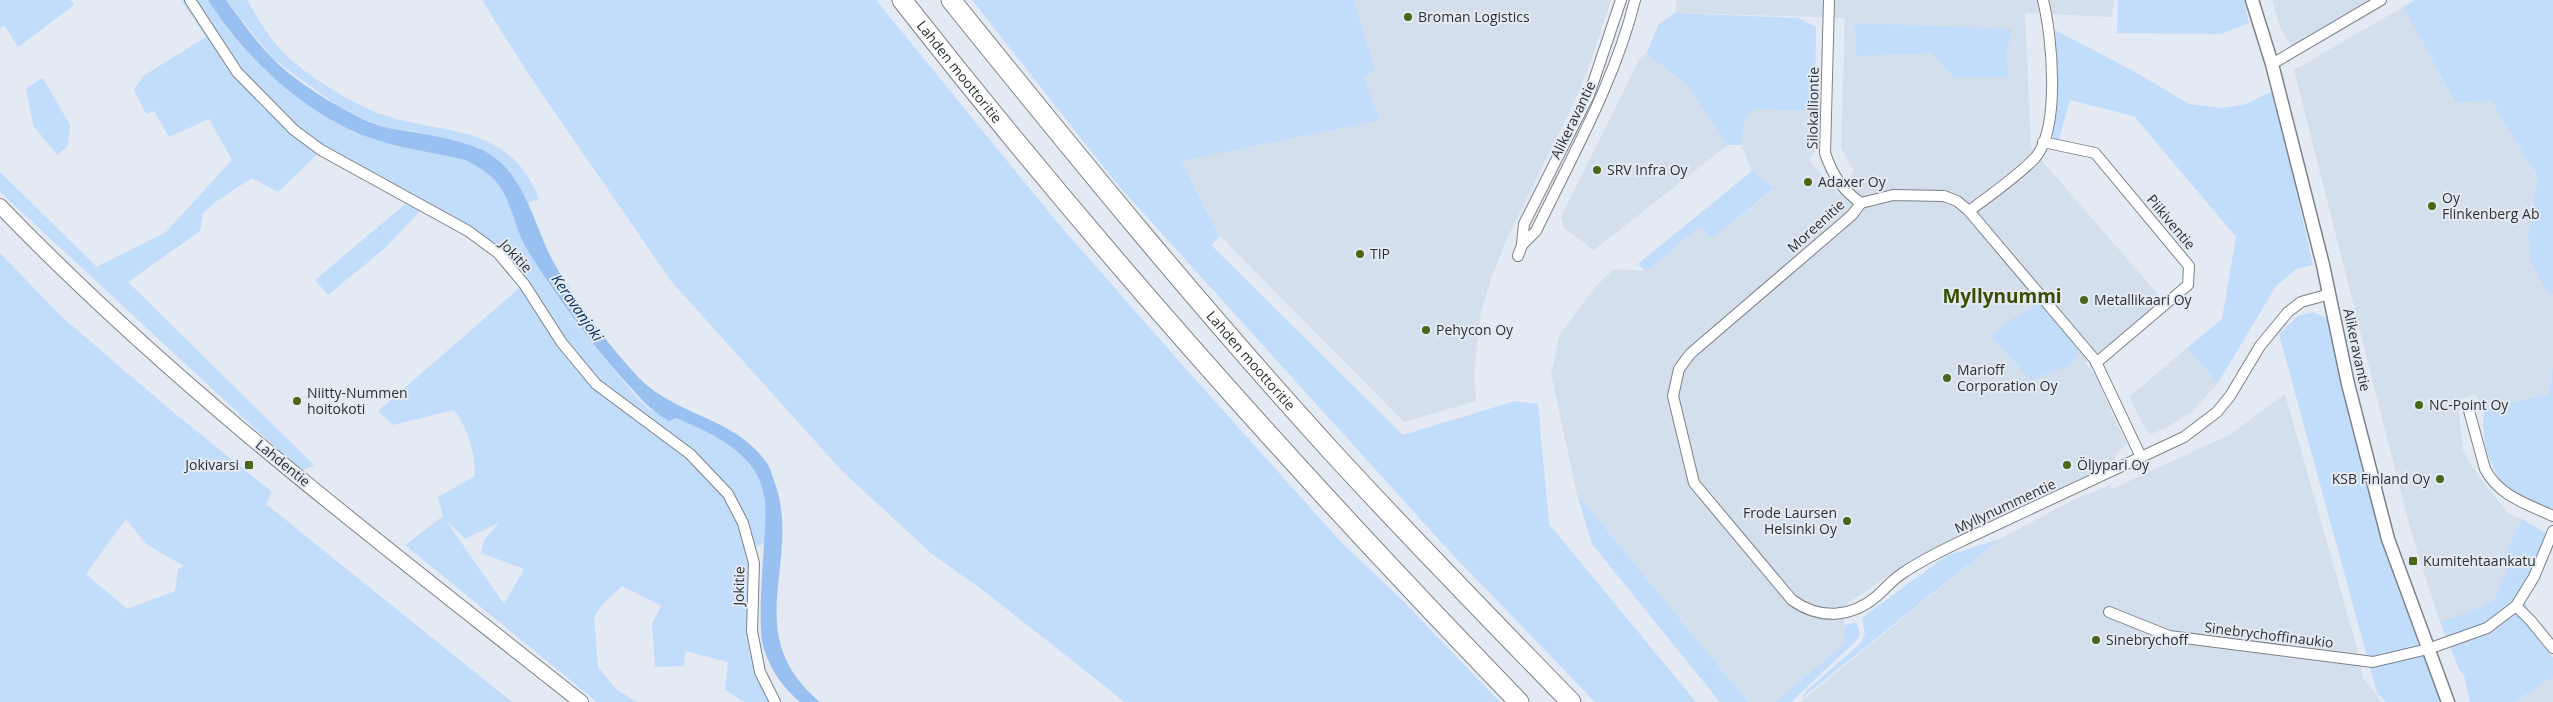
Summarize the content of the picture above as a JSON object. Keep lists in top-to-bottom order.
{
  "streets": {
    "highway": ["Lahden moottoritie"],
    "main road": ["Lahdentie"],
    "street": [
      "Silokalliontie",
      "Alikeravantie",
      "Piikiventie",
      "Moreenitie",
      "Jokitie",
      "Myllynummentie",
      "Sinebrychoffinaukio"
    ]
  },
  "crossings": [
    ["Silokalliontie", "Moreenitie"],
    ["Alikeravantie", "Myllynummentie"],
    ["Alikeravantie", "Sinebrychoffinaukio"],
    ["Piikiventie", "Moreenitie"],
    ["Moreenitie", "Myllynummentie"]
  ],
  "districts": ["Myllynummi"],
  "water": ["Keravanjoki"],
  "places": {
    "other": [
      "Broman Logistics",
      "SRV Infra Oy",
      "Adaxer Oy",
      "Oy Flinkenberg Ab",
      "TIP",
      "Metallikaari Oy",
      "Pehycon Oy",
      "Marioff Corporation Oy",
      "Niitty-Nummen hoitokoti",
      "NC-Point Oy",
      "Öljypari Oy",
      "KSB Finland Oy",
      "Frode Laursen Helsinki Oy",
      "Sinebrychoff"
    ],
    "transit": ["Jokivarsi", "Kumitehtaankatu"]
  }
}
